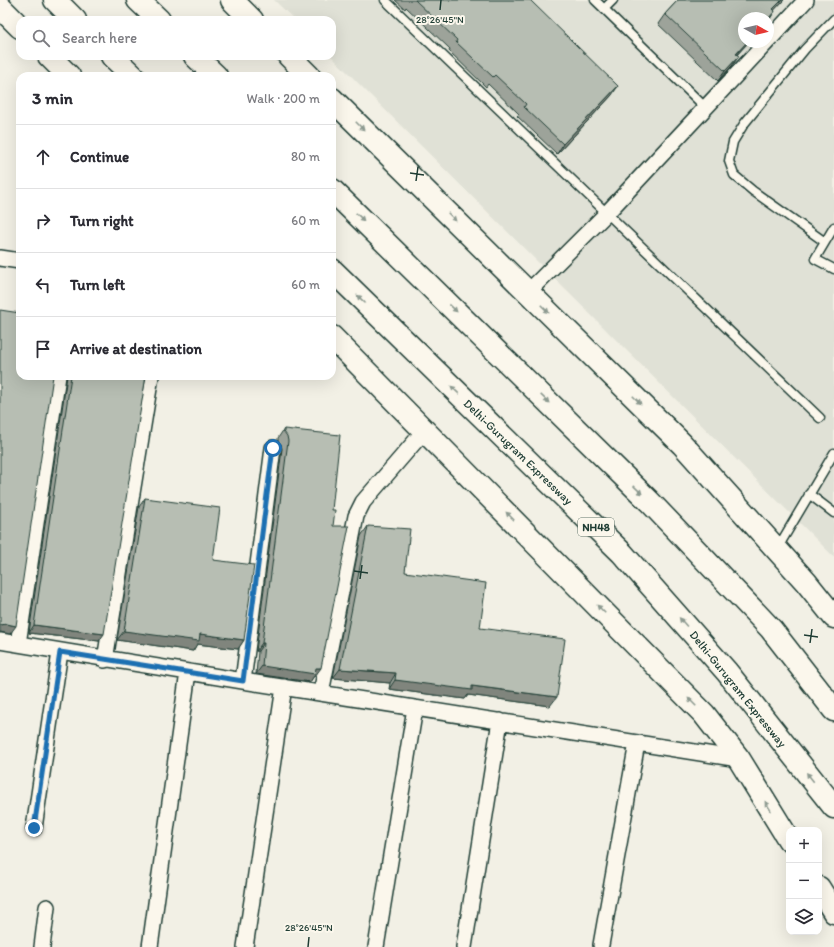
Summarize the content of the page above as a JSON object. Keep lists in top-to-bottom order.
{
  "streets": {
    "main road": ["Delhi-Gurugram Expressway", "NH48"]
  },
  "north": "right",
  "page": {
    "search": "Search here",
    "heading": ["3 min", "Walk · 200 m"],
    "list": [
      ["Continue", "80 m"],
      ["Turn right", "60 m"],
      ["Turn left", "60 m"],
      "Arrive at destination"
    ],
    "map_buttons": ["+", "−"]
  },
  "coordinates": ["28°26'45\"N"]
}
